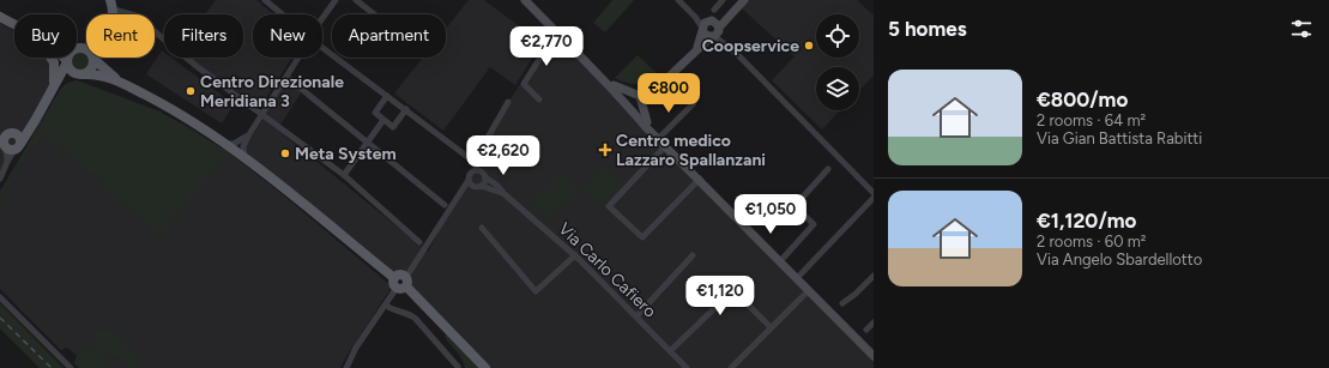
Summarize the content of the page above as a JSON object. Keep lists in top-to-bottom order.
{
  "streets": {
    "street": ["Via Carlo Cafiero"]
  },
  "places": {
    "other": ["Coopservice", "Centro Direzionale Meridiana 3", "Meta System"],
    "health": ["Centro medico Lazzaro Spallanzani"]
  },
  "page": {
    "heading": "5 homes",
    "chip": [
      "Buy",
      "Rent",
      "Filters",
      "New",
      "Apartment"
    ],
    "price": [
      "€2,770",
      "€800",
      "€2,620",
      "€1,050",
      "€1,120"
    ],
    "list": [
      {
        "name": "€800/mo",
        "note": "2 rooms · 64 m² · Via Gian Battista Rabitti"
      },
      {
        "name": "€1,120/mo",
        "note": "2 rooms · 60 m² · Via Angelo Sbardellotto"
      }
    ]
  }
}
